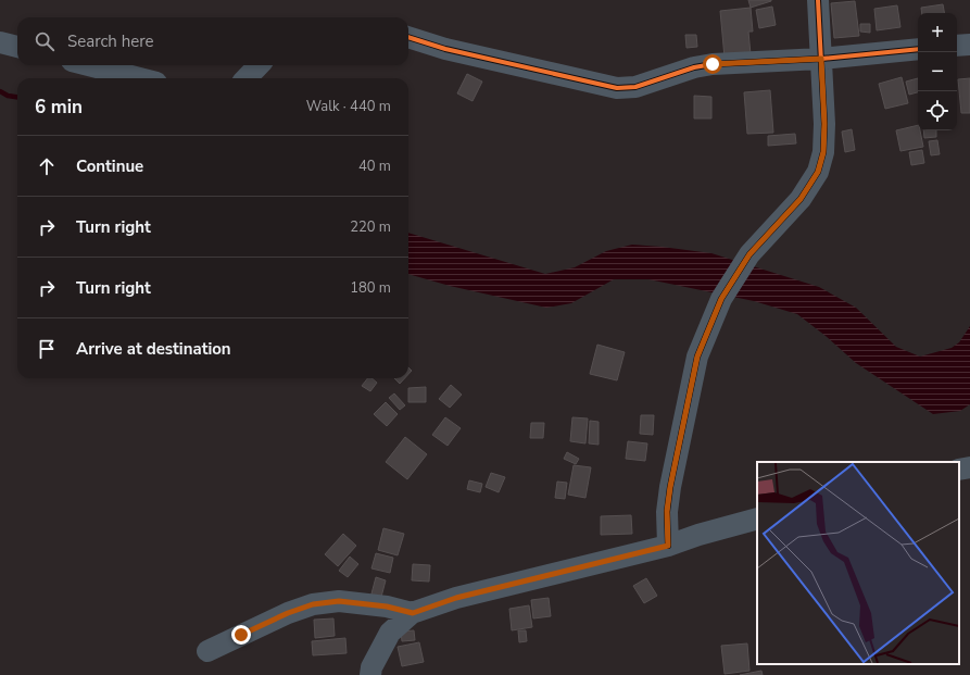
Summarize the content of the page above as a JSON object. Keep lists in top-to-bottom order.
{
  "page": {
    "map_buttons": ["+", "−"],
    "search": "Search here",
    "heading": ["6 min", "Walk · 440 m"],
    "list": [
      ["Continue", "40 m"],
      ["Turn right", "220 m"],
      ["Turn right", "180 m"],
      "Arrive at destination"
    ]
  }
}
